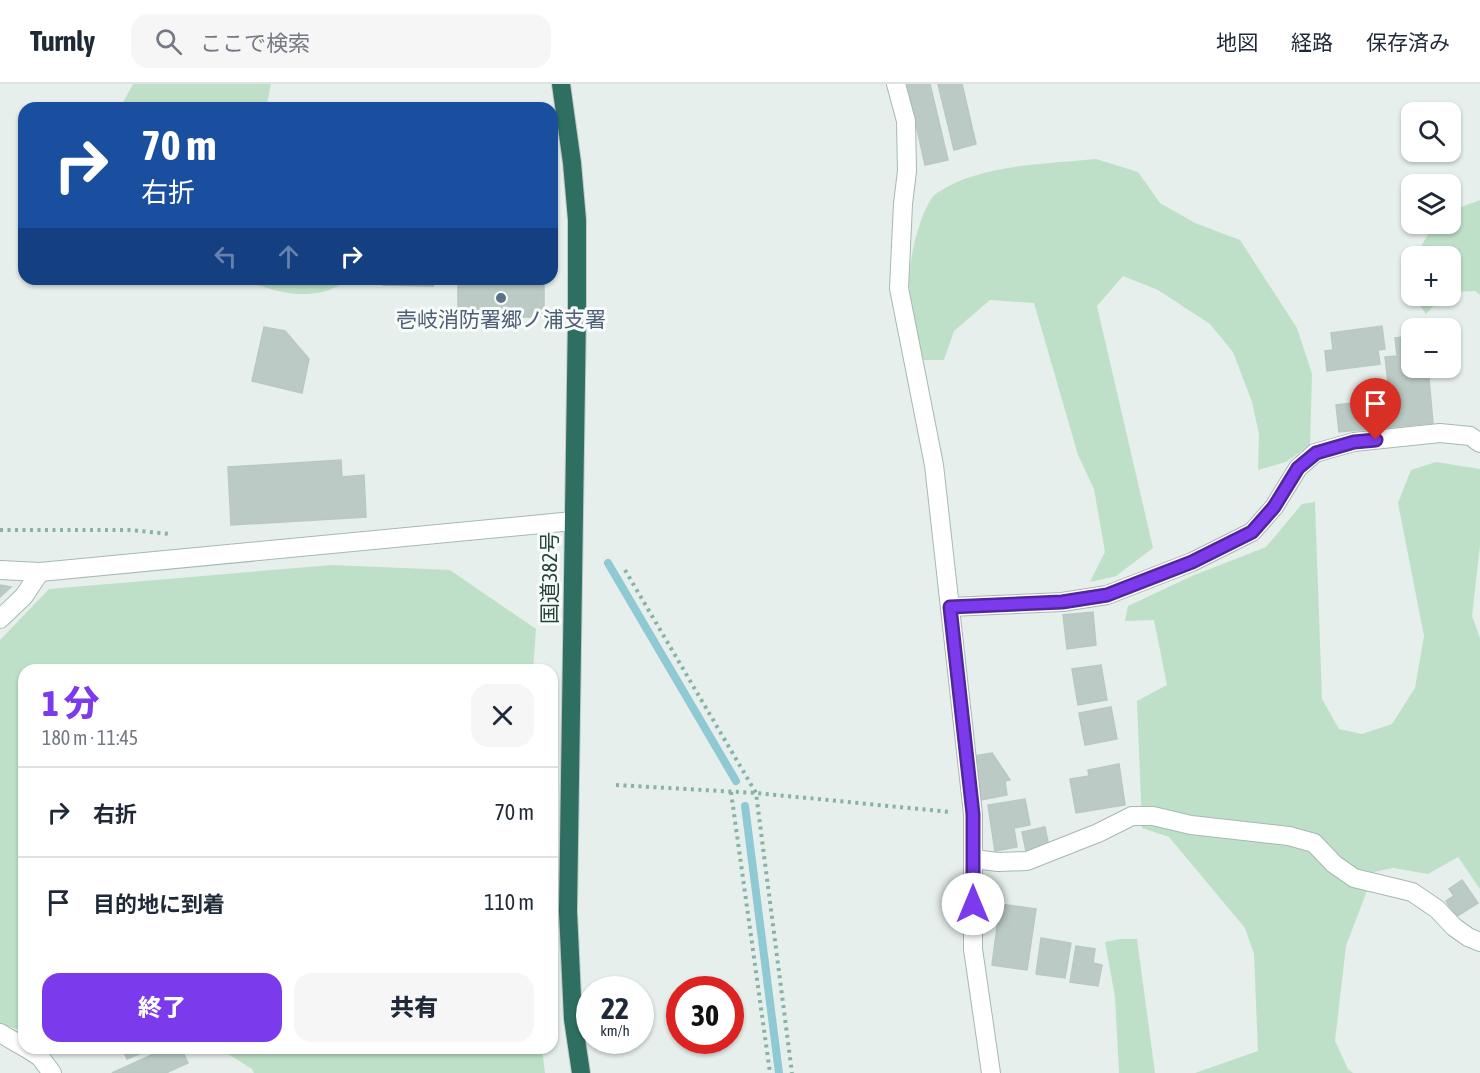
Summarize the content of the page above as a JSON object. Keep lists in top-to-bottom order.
{
  "streets": {
    "highway": ["国道382号"]
  },
  "places": ["壱岐消防署郷ノ浦支署"],
  "page": {
    "header": "Turnly",
    "search": "ここで検索",
    "nav": ["地図", "経路", "保存済み"],
    "map_buttons": ["+", "−"],
    "turn": ["70 m", "右折"],
    "heading": ["1 分", "180 m · 11:45"],
    "list": [
      {
        "name": "右折",
        "value": "70 m"
      },
      {
        "name": "目的地に到着",
        "value": "110 m"
      }
    ],
    "buttons": ["終了", "共有"],
    "speed": "22 km/h",
    "limit": "30"
  }
}
